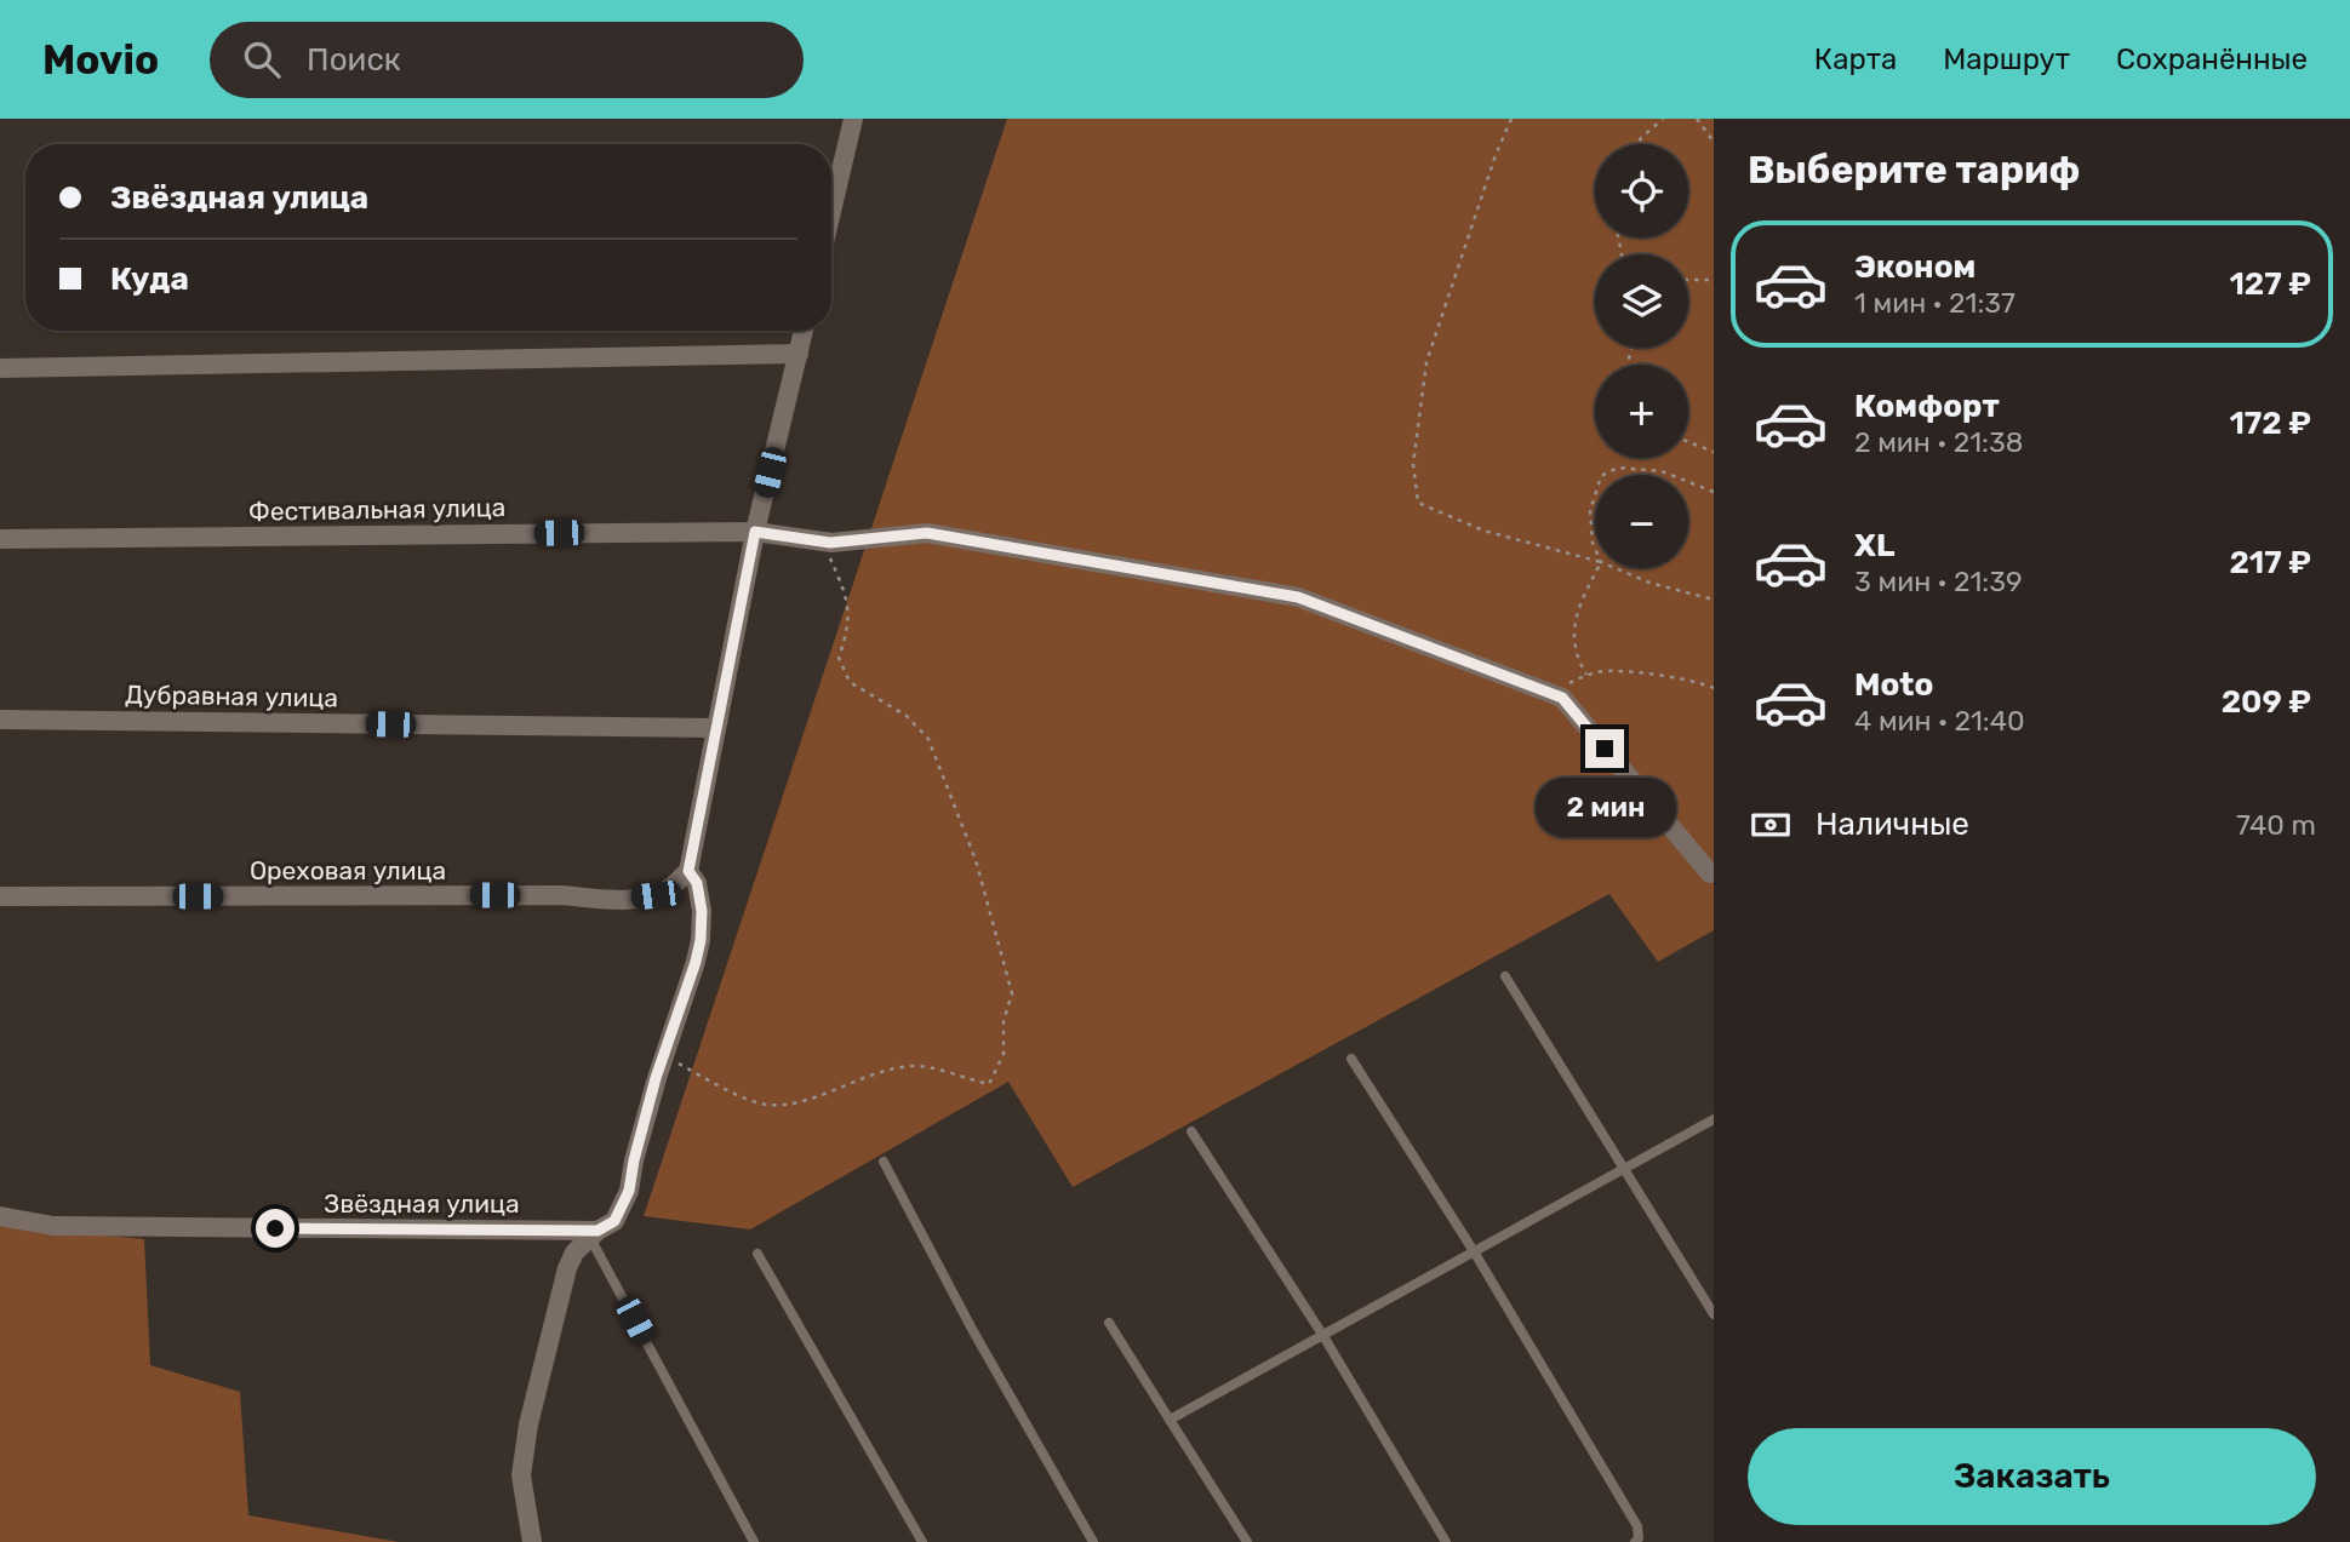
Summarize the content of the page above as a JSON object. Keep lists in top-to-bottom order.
{
  "streets": {
    "street": [
      "Фестивальная улица",
      "Дубравная улица",
      "Ореховая улица",
      "Звёздная улица"
    ]
  },
  "page": {
    "header": "Movio",
    "search": "Поиск",
    "nav": ["Карта", "Маршрут", "Сохранённые"],
    "heading": "Выберите тариф",
    "map_buttons": ["+", "−"],
    "banner": ["Звёздная улица", "Куда"],
    "list": [
      {
        "name": "Эконом",
        "note": "1 мин · 21:37",
        "value": "127 ₽"
      },
      {
        "name": "Комфорт",
        "note": "2 мин · 21:38",
        "value": "172 ₽"
      },
      {
        "name": "XL",
        "note": "3 мин · 21:39",
        "value": "217 ₽"
      },
      {
        "name": "Moto",
        "note": "4 мин · 21:40",
        "value": "209 ₽"
      }
    ],
    "bubble": "2 мин",
    "pay": ["Наличные", "740 m"],
    "buttons": "Заказать"
  }
}
